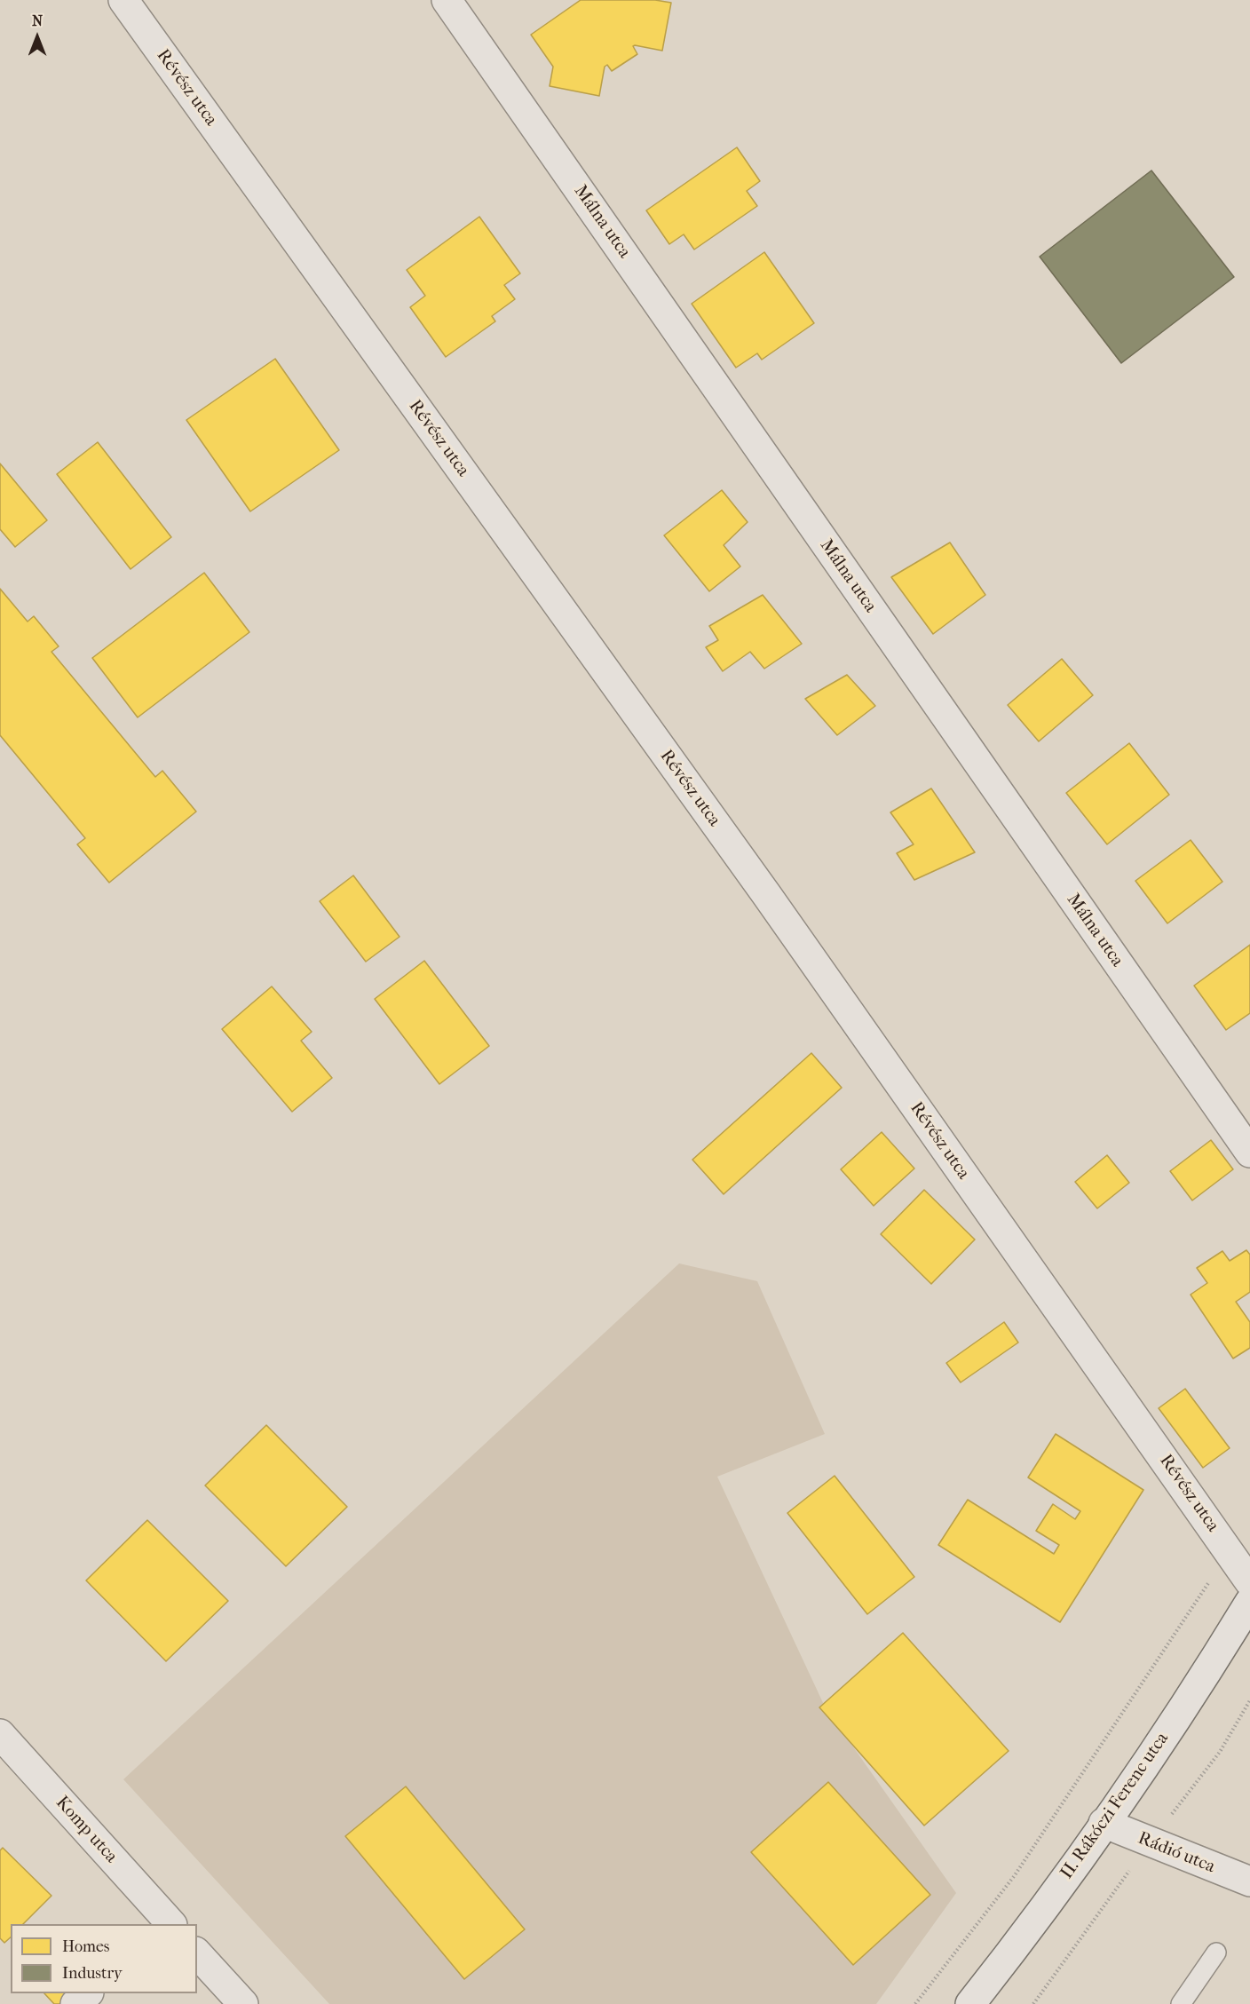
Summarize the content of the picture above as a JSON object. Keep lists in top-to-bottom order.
{
  "streets": {
    "street": [
      "Révész utca",
      "Málna utca",
      "II. Rákóczi Ferenc utca",
      "Komp utca",
      "Rádió utca"
    ]
  },
  "crossings": [
    ["II. Rákóczi Ferenc utca", "Rádió utca"]
  ],
  "legend": ["Homes", "Industry"],
  "north": "top"
}
